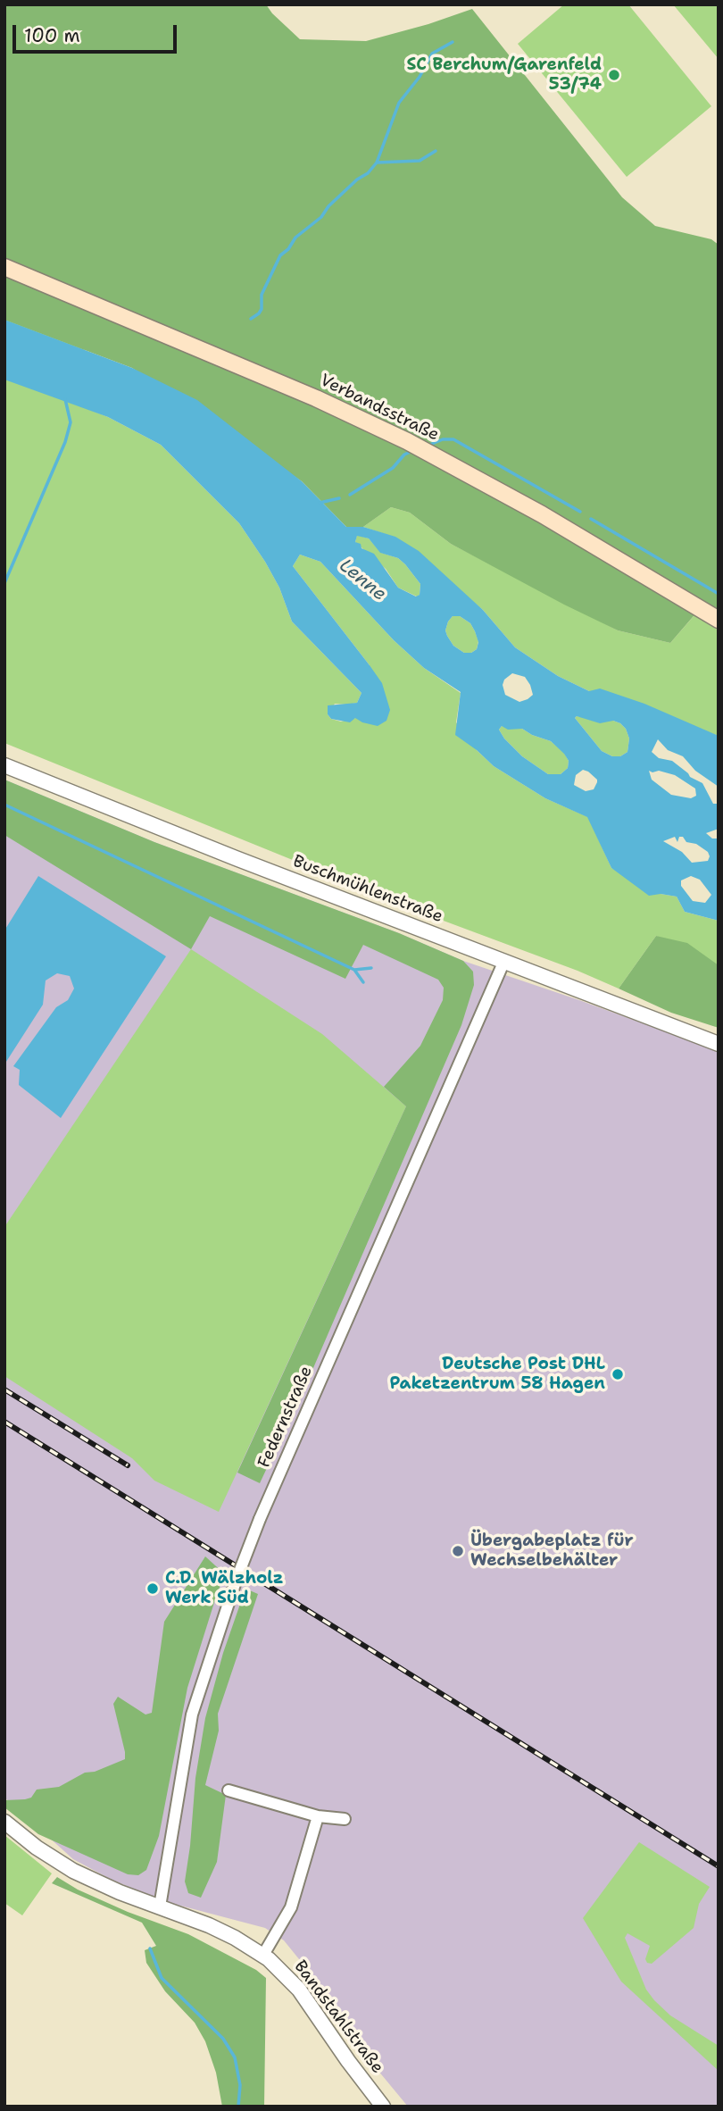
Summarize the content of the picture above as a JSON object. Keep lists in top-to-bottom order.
{
  "streets": {
    "main road": ["Verbandsstraße"],
    "street": ["Buschmühlenstraße", "Federnstraße", "Bandstahlstraße"]
  },
  "crossings": [
    ["Buschmühlenstraße", "Federnstraße"],
    ["Federnstraße", "Bandstahlstraße"]
  ],
  "water": ["Lenne"],
  "places": [
    "SC Berchum/Garenfeld 53/74",
    "Deutsche Post DHL Paketzentrum 58 Hagen",
    "Übergabeplatz für Wechselbehälter",
    "C.D. Wälzholz Werk Süd"
  ],
  "scale_bar": "100 m"
}
